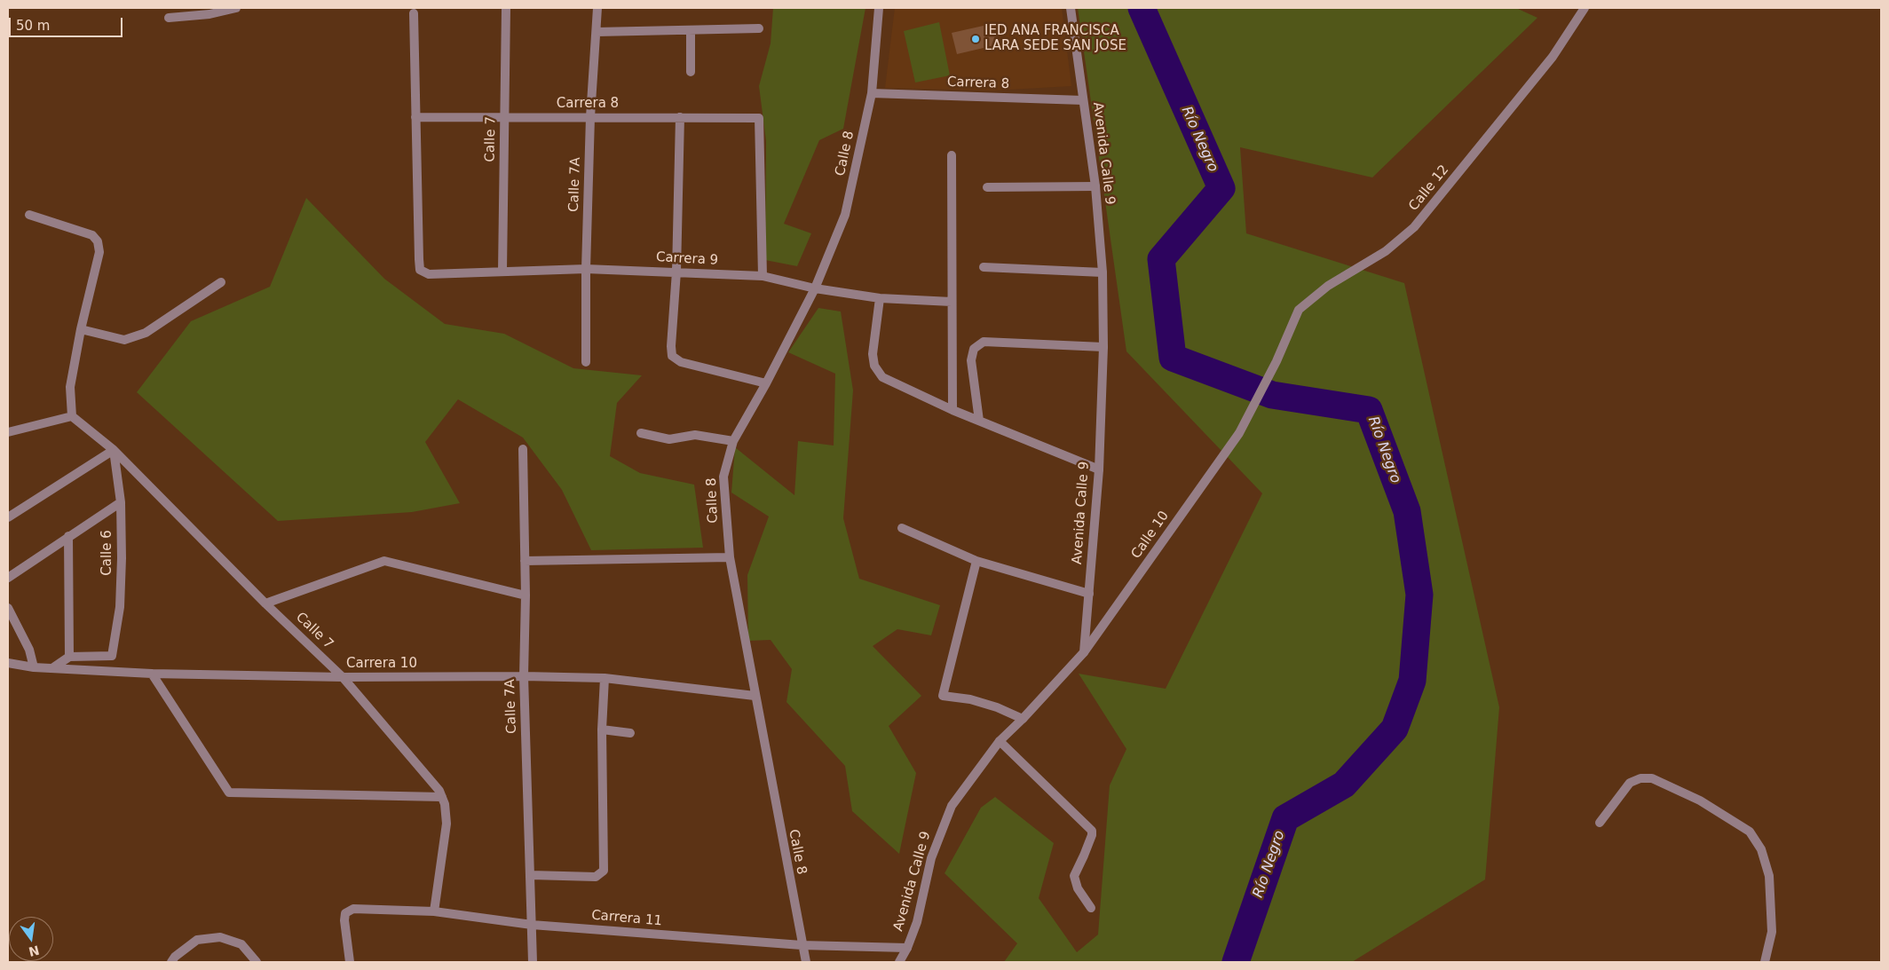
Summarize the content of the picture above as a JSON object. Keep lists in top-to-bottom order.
{
  "streets": {
    "street": [
      "Carrera 8",
      "Calle 7",
      "Calle 8",
      "Avenida Calle 9",
      "Calle 7A",
      "Calle 12",
      "Carrera 9",
      "Calle 10",
      "Calle 6",
      "Carrera 10",
      "Carrera 11"
    ]
  },
  "crossings": [
    ["Carrera 8", "Calle 7"],
    ["Carrera 8", "Calle 8"],
    ["Carrera 8", "Avenida Calle 9"],
    ["Carrera 8", "Calle 7A"],
    ["Carrera 8", "Carrera 9"],
    ["Calle 7", "Carrera 9"],
    ["Calle 7", "Calle 6"],
    ["Calle 7", "Carrera 10"],
    ["Calle 7", "Carrera 11"],
    ["Calle 8", "Carrera 9"],
    ["Calle 8", "Carrera 10"],
    ["Calle 8", "Carrera 11"],
    ["Avenida Calle 9", "Calle 10"],
    ["Avenida Calle 9", "Carrera 11"],
    ["Calle 7A", "Carrera 9"],
    ["Calle 7A", "Carrera 10"],
    ["Calle 7A", "Carrera 11"],
    ["Calle 12", "Calle 10"]
  ],
  "water": ["Río Negro"],
  "places": ["IED ANA FRANCISCA LARA SEDE SAN JOSE"],
  "scale_bar": "50 m",
  "north": "bottom"
}
